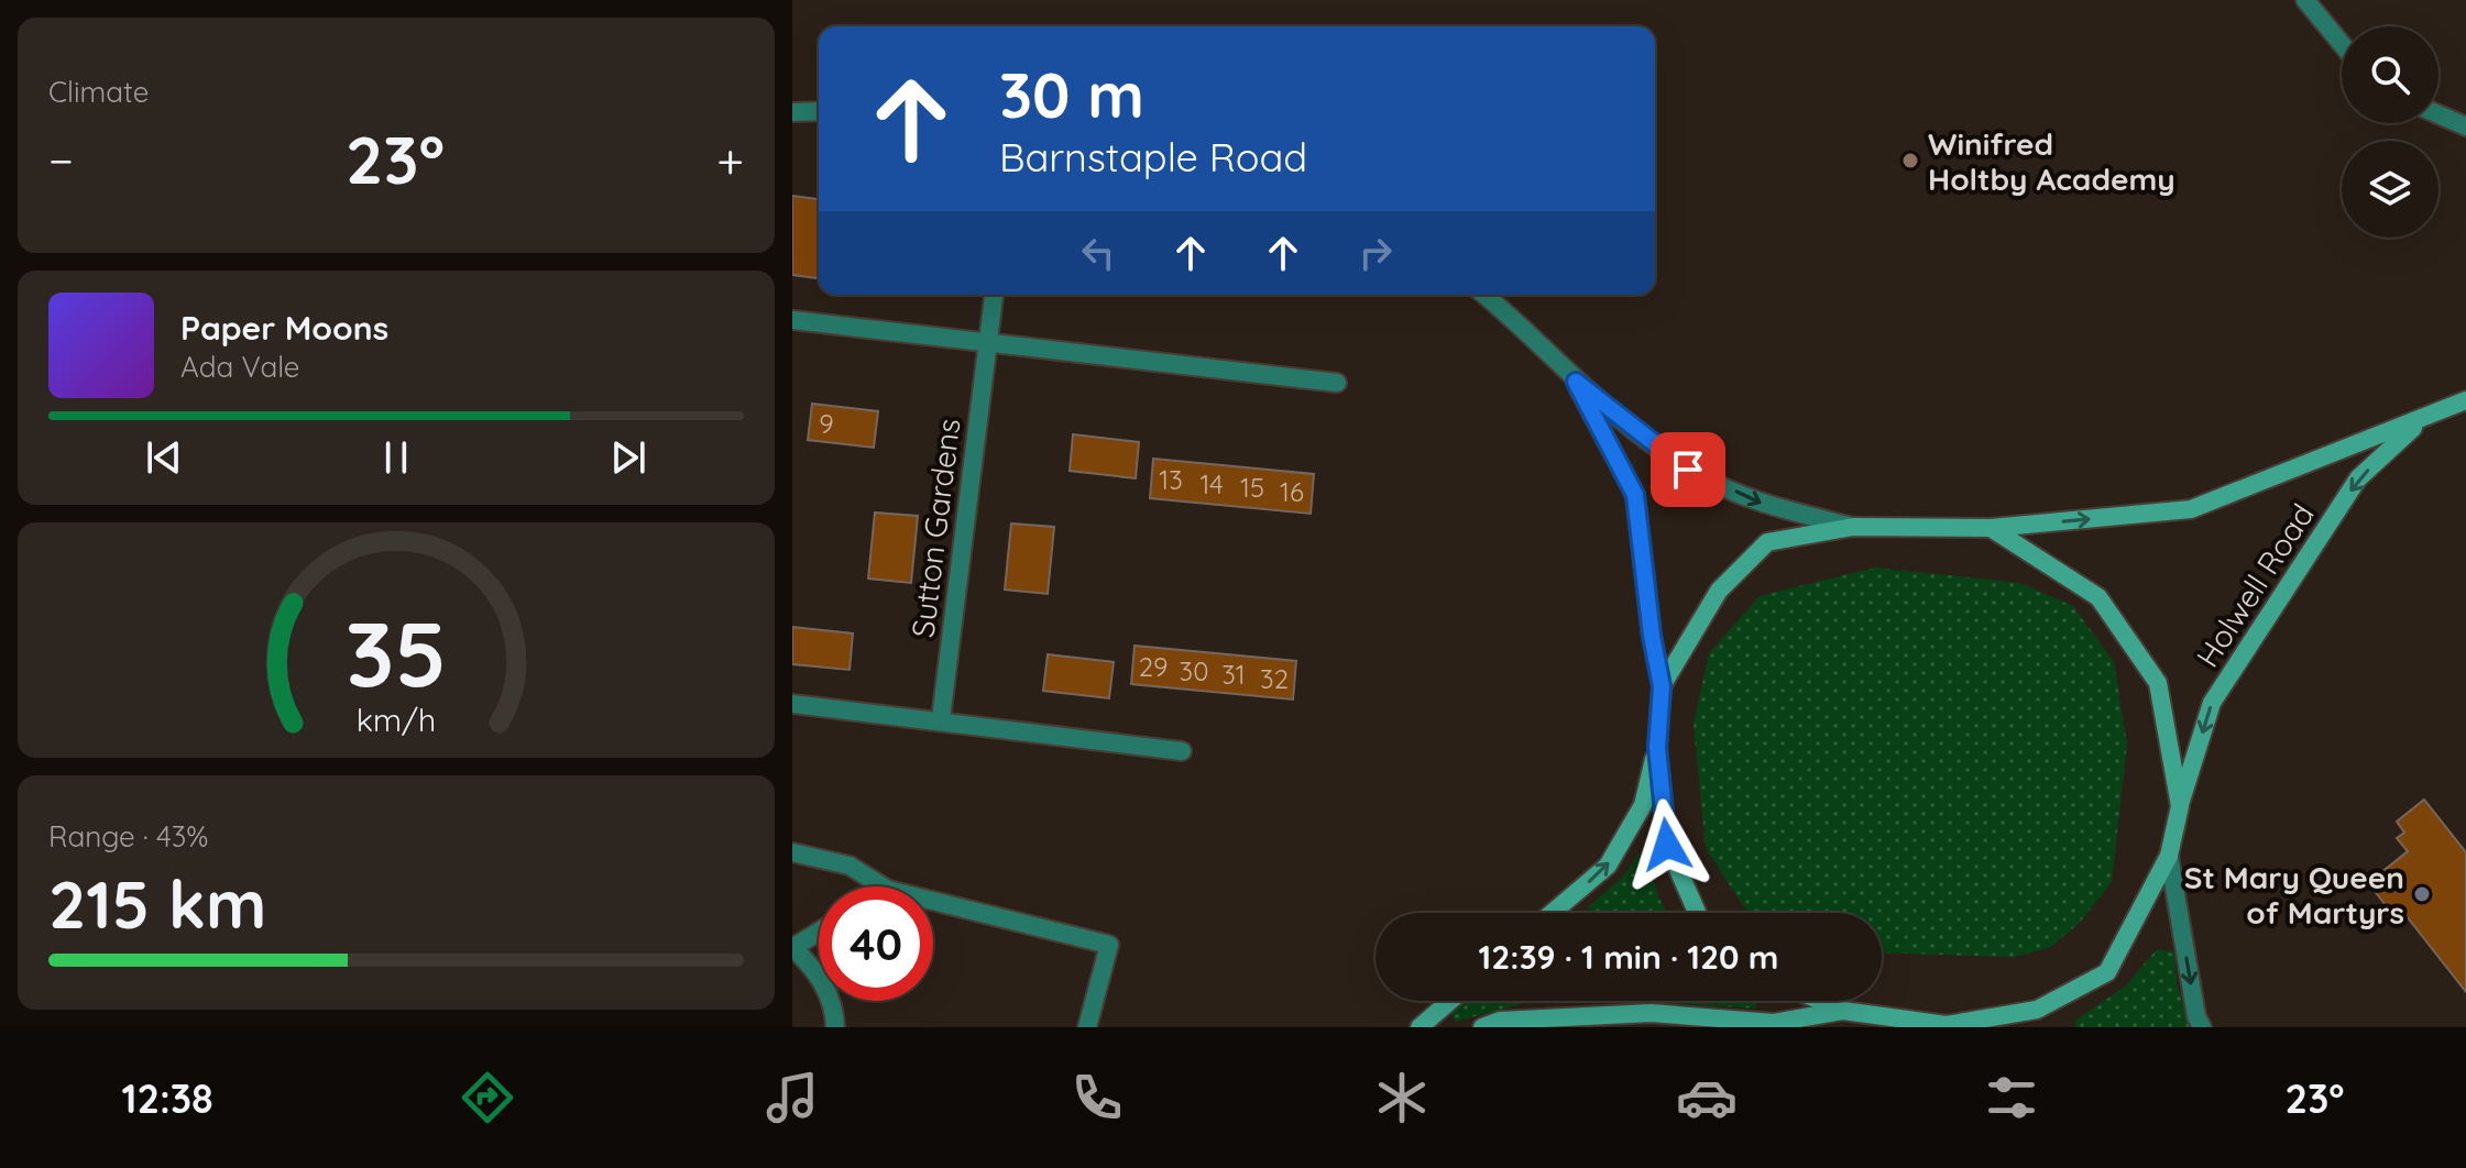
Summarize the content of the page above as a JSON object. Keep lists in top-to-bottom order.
{
  "streets": {
    "street": ["Sutton Gardens", "Holwell Road"]
  },
  "places": ["Winifred Holtby Academy", "St Mary Queen of Martyrs"],
  "house_numbers": [
    "9",
    "13",
    "14",
    "15",
    "16",
    "29",
    "30",
    "31",
    "32"
  ],
  "page": {
    "tile": [
      "Climate",
      ["Range · 43%", "215 km"]
    ],
    "turn": ["30 m", "Barnstaple Road"],
    "heat": ["−", "23°", "+"],
    "song": ["Paper Moons", "Ada Vale"],
    "limit": "40",
    "trip": "12:39 · 1 min · 120 m",
    "tabs": ["12:38", "23°"],
    "gauge": ["35", "km/h"]
  }
}
